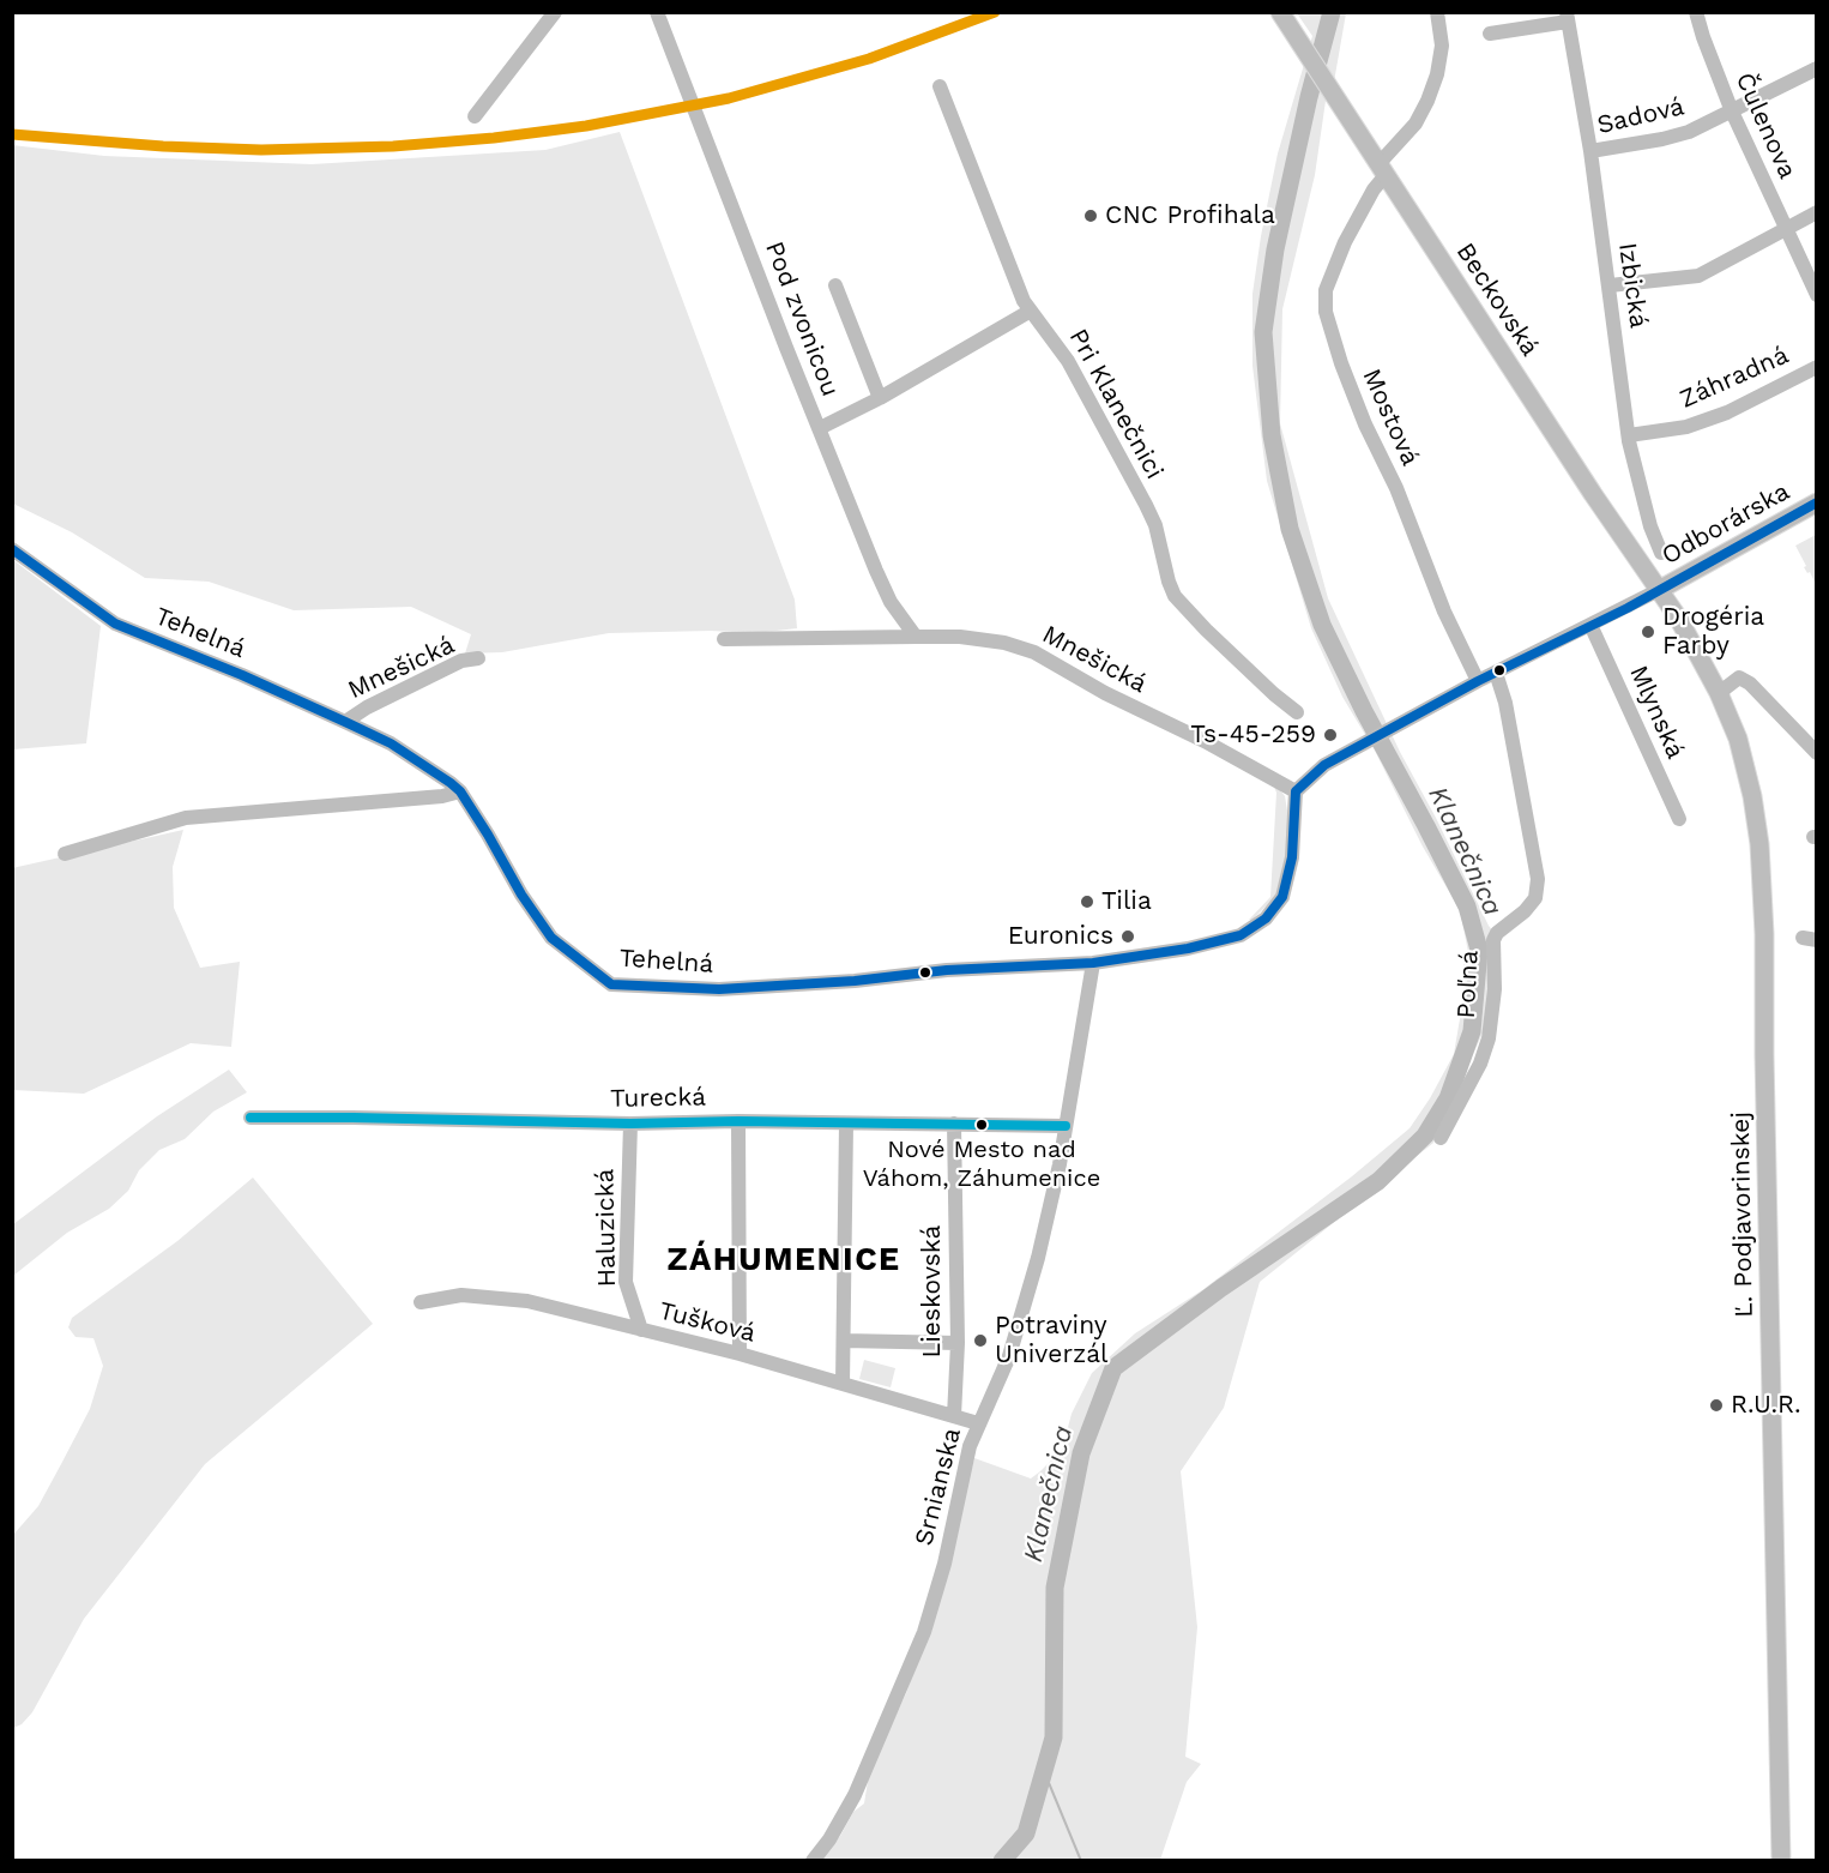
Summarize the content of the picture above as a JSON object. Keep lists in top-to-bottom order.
{
  "streets": {
    "main road": ["Beckovská", "Odborárska", "Ľ. Podjavorinskej"],
    "street": [
      "Sadová",
      "Čulenova",
      "Izbická",
      "Pod zvonicou",
      "Záhradná",
      "Pri Klanečnici",
      "Mostová",
      "Tehelná",
      "Mnešická",
      "Mlynská",
      "Poľná",
      "Turecká",
      "Haluzická",
      "Lieskovská",
      "Tušková",
      "Srnianska"
    ]
  },
  "crossings": [
    ["Sadová", "Čulenova"],
    ["Sadová", "Izbická"],
    ["Izbická", "Záhradná"],
    ["Beckovská", "Mostová"],
    ["Beckovská", "Odborárska"],
    ["Beckovská", "Ľ. Podjavorinskej"],
    ["Pod zvonicou", "Mnešická"],
    ["Odborárska", "Ľ. Podjavorinskej"],
    ["Tehelná", "Mnešická"],
    ["Tehelná", "Srnianska"],
    ["Turecká", "Haluzická"],
    ["Turecká", "Lieskovská"],
    ["Turecká", "Srnianska"],
    ["Haluzická", "Tušková"],
    ["Lieskovská", "Tušková"],
    ["Tušková", "Srnianska"]
  ],
  "districts": ["ZÁHUMENICE"],
  "water": ["Klanečnica"],
  "places": [
    "CNC Profihala",
    "Drogéria Farby",
    "Ts-45-259",
    "Tilia",
    "Euronics",
    "Nové Mesto nad Váhom, Záhumenice",
    "Potraviny Univerzál",
    "R.U.R."
  ]
}
